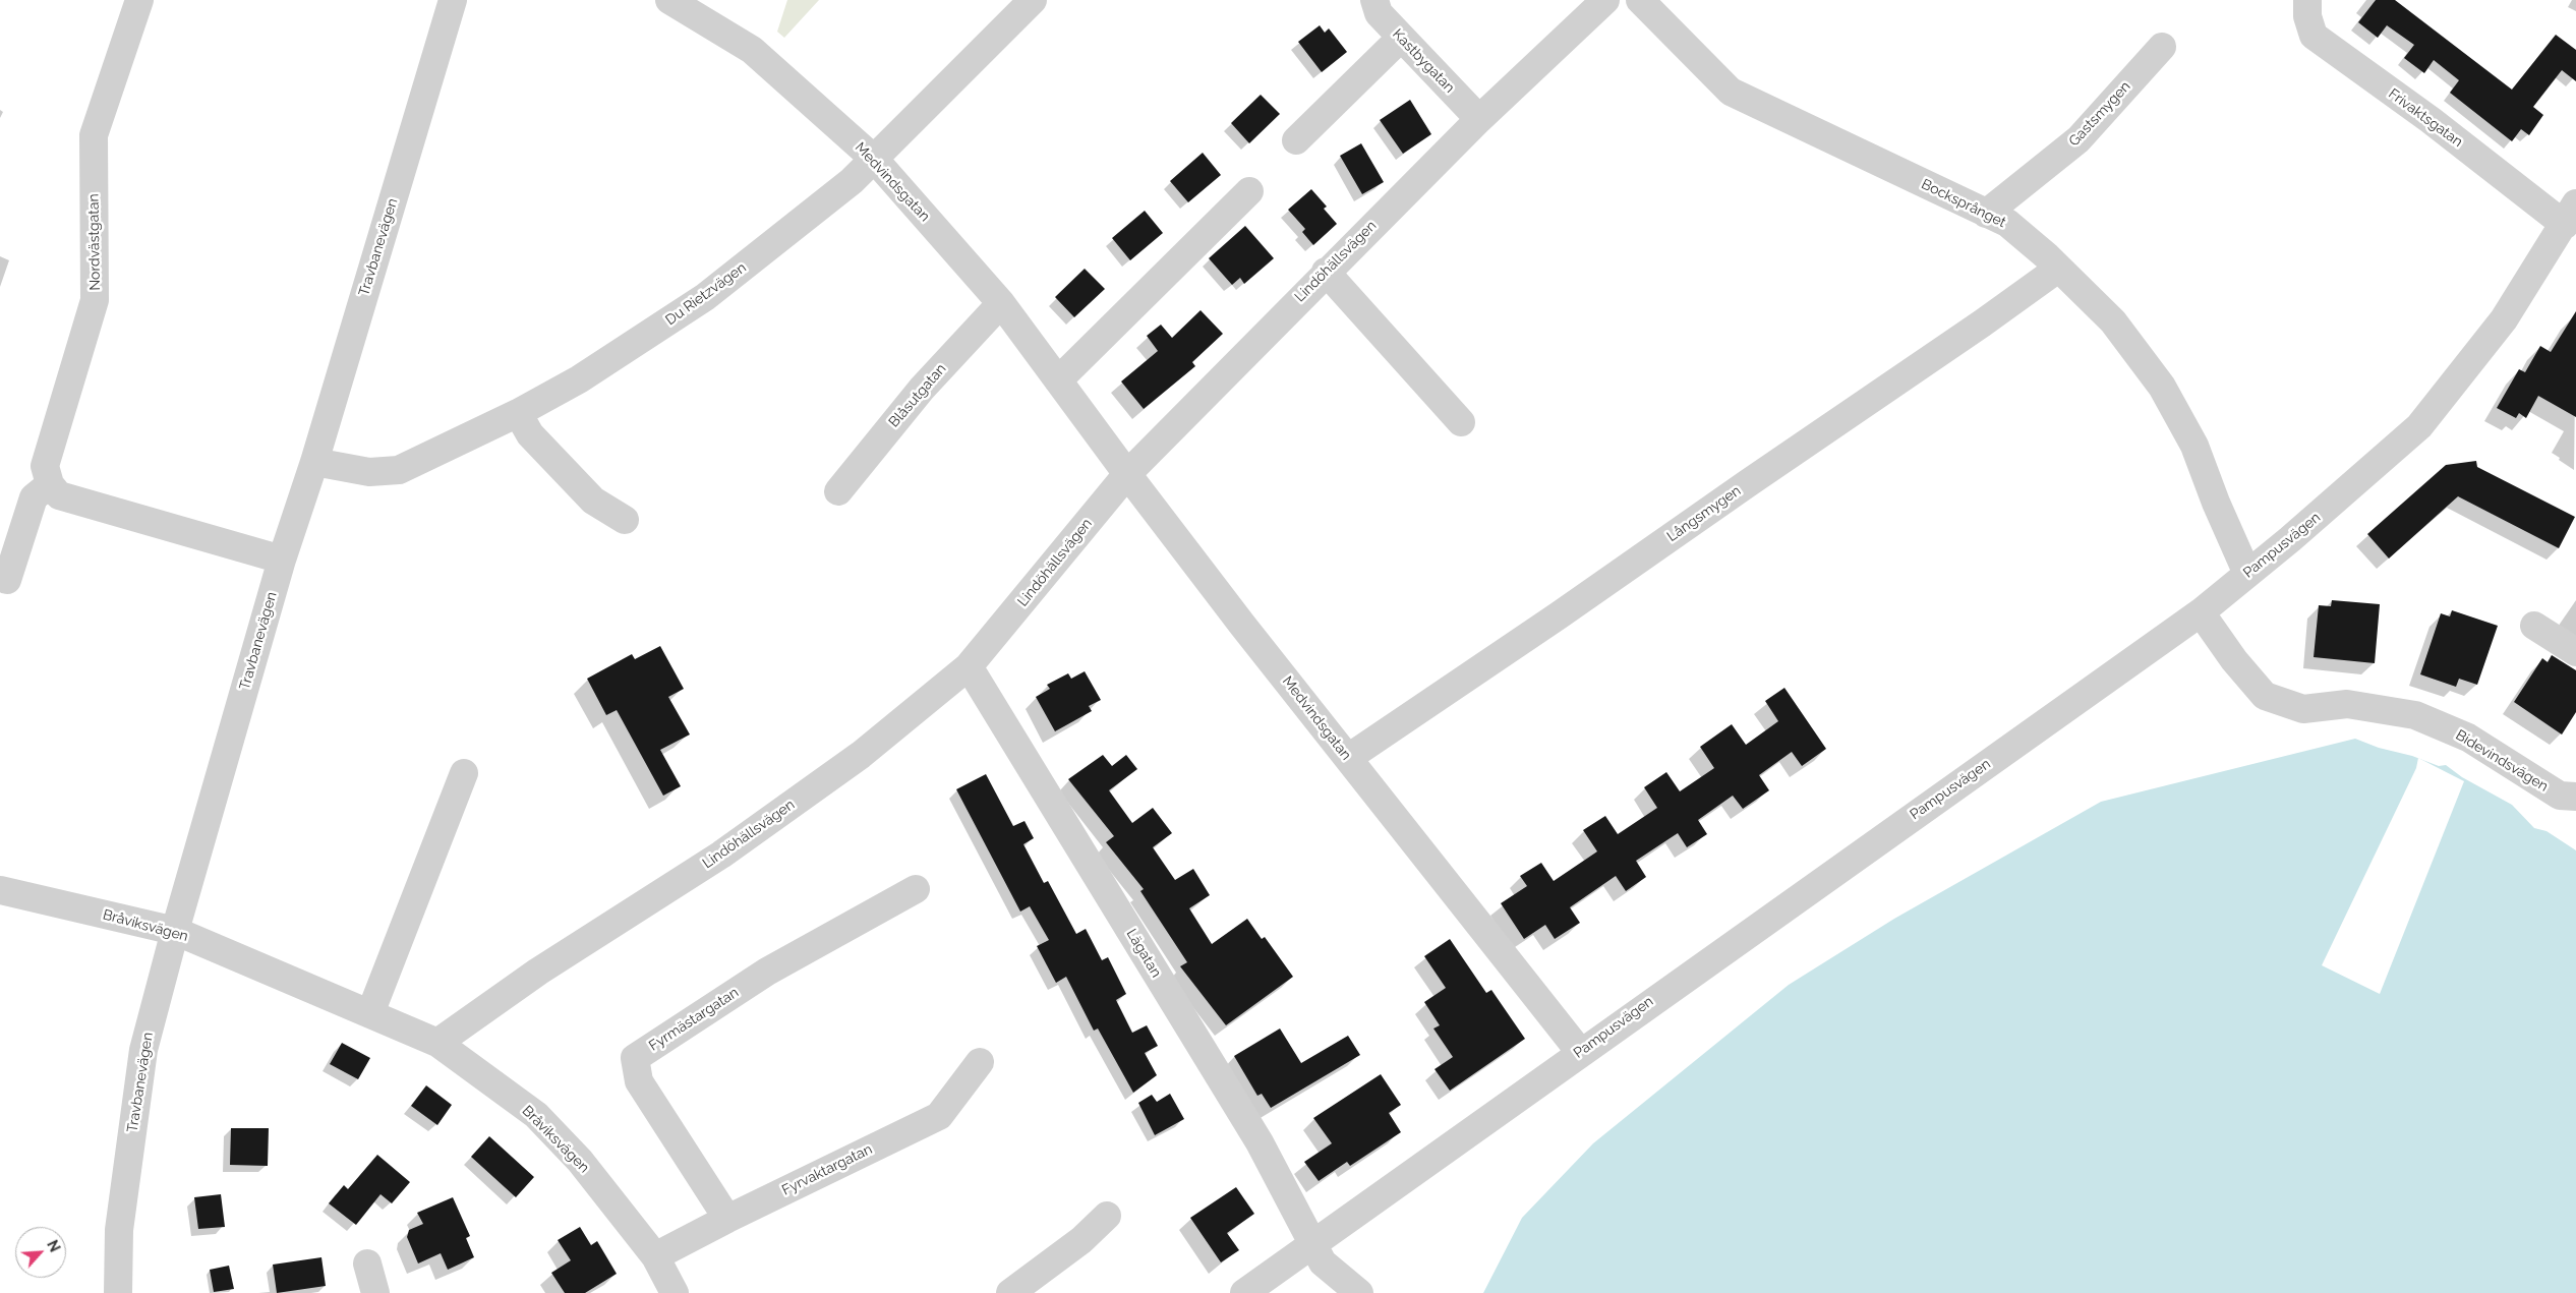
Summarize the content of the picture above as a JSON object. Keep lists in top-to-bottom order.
{
  "streets": {
    "street": [
      "Kastbygatan",
      "Gastsmygen",
      "Frivaktsgatan",
      "Medvindsgatan",
      "Bocksprånget",
      "Nordvästgatan",
      "Travbanevägen",
      "Lindöhällsvägen",
      "Du Rietzvägen",
      "Blåsutgatan",
      "Långsmygen",
      "Pampusvägen",
      "Bidevindsvägen",
      "Bråviksvägen",
      "Lägatan",
      "Fyrmästargatan",
      "Fyrvaktargatan"
    ]
  },
  "crossings": [
    ["Kastbygatan", "Lindöhällsvägen"],
    ["Gastsmygen", "Bocksprånget"],
    ["Frivaktsgatan", "Pampusvägen"],
    ["Medvindsgatan", "Lindöhällsvägen"],
    ["Medvindsgatan", "Du Rietzvägen"],
    ["Medvindsgatan", "Blåsutgatan"],
    ["Medvindsgatan", "Långsmygen"],
    ["Medvindsgatan", "Pampusvägen"],
    ["Bocksprånget", "Långsmygen"],
    ["Bocksprånget", "Pampusvägen"],
    ["Travbanevägen", "Du Rietzvägen"],
    ["Travbanevägen", "Bråviksvägen"],
    ["Lindöhällsvägen", "Bråviksvägen"],
    ["Lindöhällsvägen", "Lägatan"],
    ["Pampusvägen", "Bidevindsvägen"],
    ["Pampusvägen", "Lägatan"],
    ["Bråviksvägen", "Fyrvaktargatan"],
    ["Fyrmästargatan", "Fyrvaktargatan"]
  ],
  "north": "top right"
}
